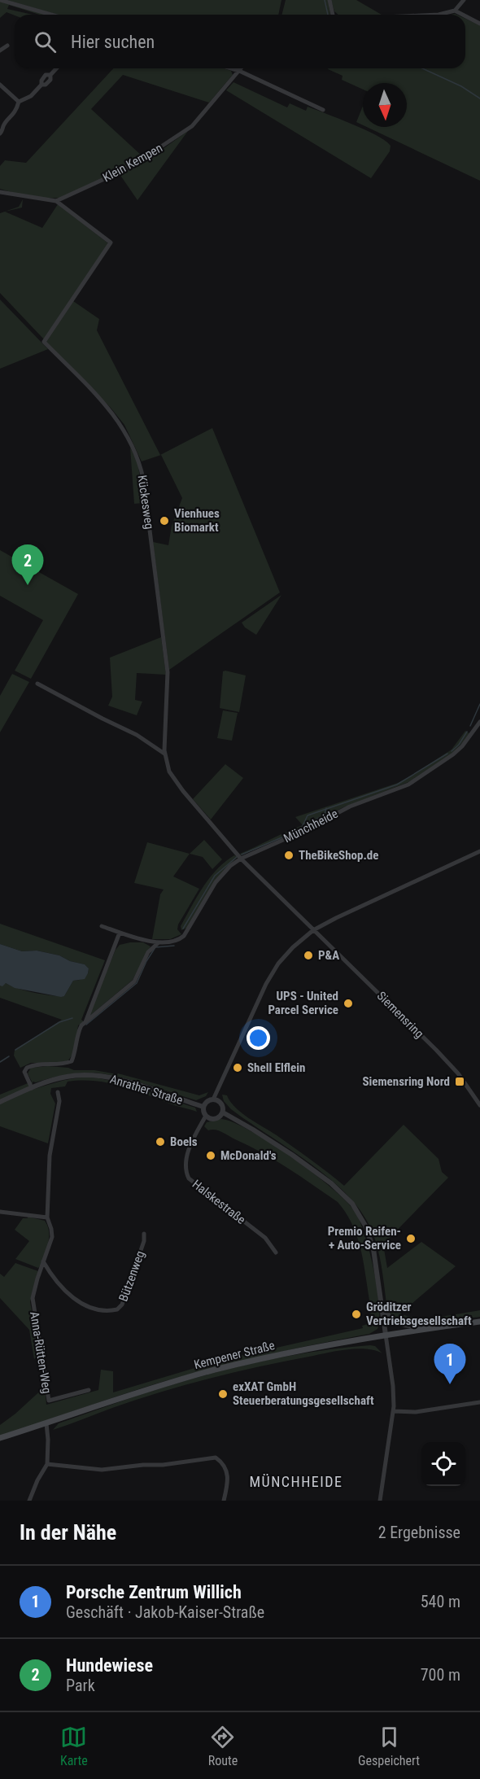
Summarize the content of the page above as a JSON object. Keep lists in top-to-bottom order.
{
  "streets": {
    "main road": ["Kempener Straße"],
    "street": [
      "Klein Kempen",
      "Kückesweg",
      "Münchheide",
      "Siemensring",
      "Anrather Straße",
      "Halskestraße",
      "Bützenweg",
      "Anna-Rütten-Weg"
    ]
  },
  "crossings": [
    ["Klein Kempen", "Kückesweg"],
    ["Kückesweg", "Münchheide"],
    ["Kückesweg", "Siemensring"],
    ["Münchheide", "Siemensring"],
    ["Anrather Straße", "Halskestraße"],
    ["Bützenweg", "Anna-Rütten-Weg"]
  ],
  "districts": ["MÜNCHHEIDE"],
  "places": {
    "other": [
      "Vienhues Biomarkt",
      "TheBikeShop.de",
      "P&A",
      "UPS - United Parcel Service",
      "Shell Elflein",
      "Boels",
      "McDonald's",
      "Premio Reifen- + Auto-Service",
      "Gröditzer Vertriebsgesellschaft",
      "exXAT GmbH Steuerberatungsgesellschaft"
    ],
    "transit": ["Siemensring Nord"]
  },
  "north": "bottom",
  "page": {
    "search": "Hier suchen",
    "pins": ["2", "1"],
    "heading": ["In der Nähe", "2 Ergebnisse"],
    "list": [
      {
        "mark": "1",
        "name": "Porsche Zentrum Willich",
        "note": "Geschäft · Jakob-Kaiser-Straße",
        "value": "540 m"
      },
      {
        "mark": "2",
        "name": "Hundewiese",
        "note": "Park",
        "value": "700 m"
      }
    ],
    "nav": ["Karte", "Route", "Gespeichert"]
  }
}
